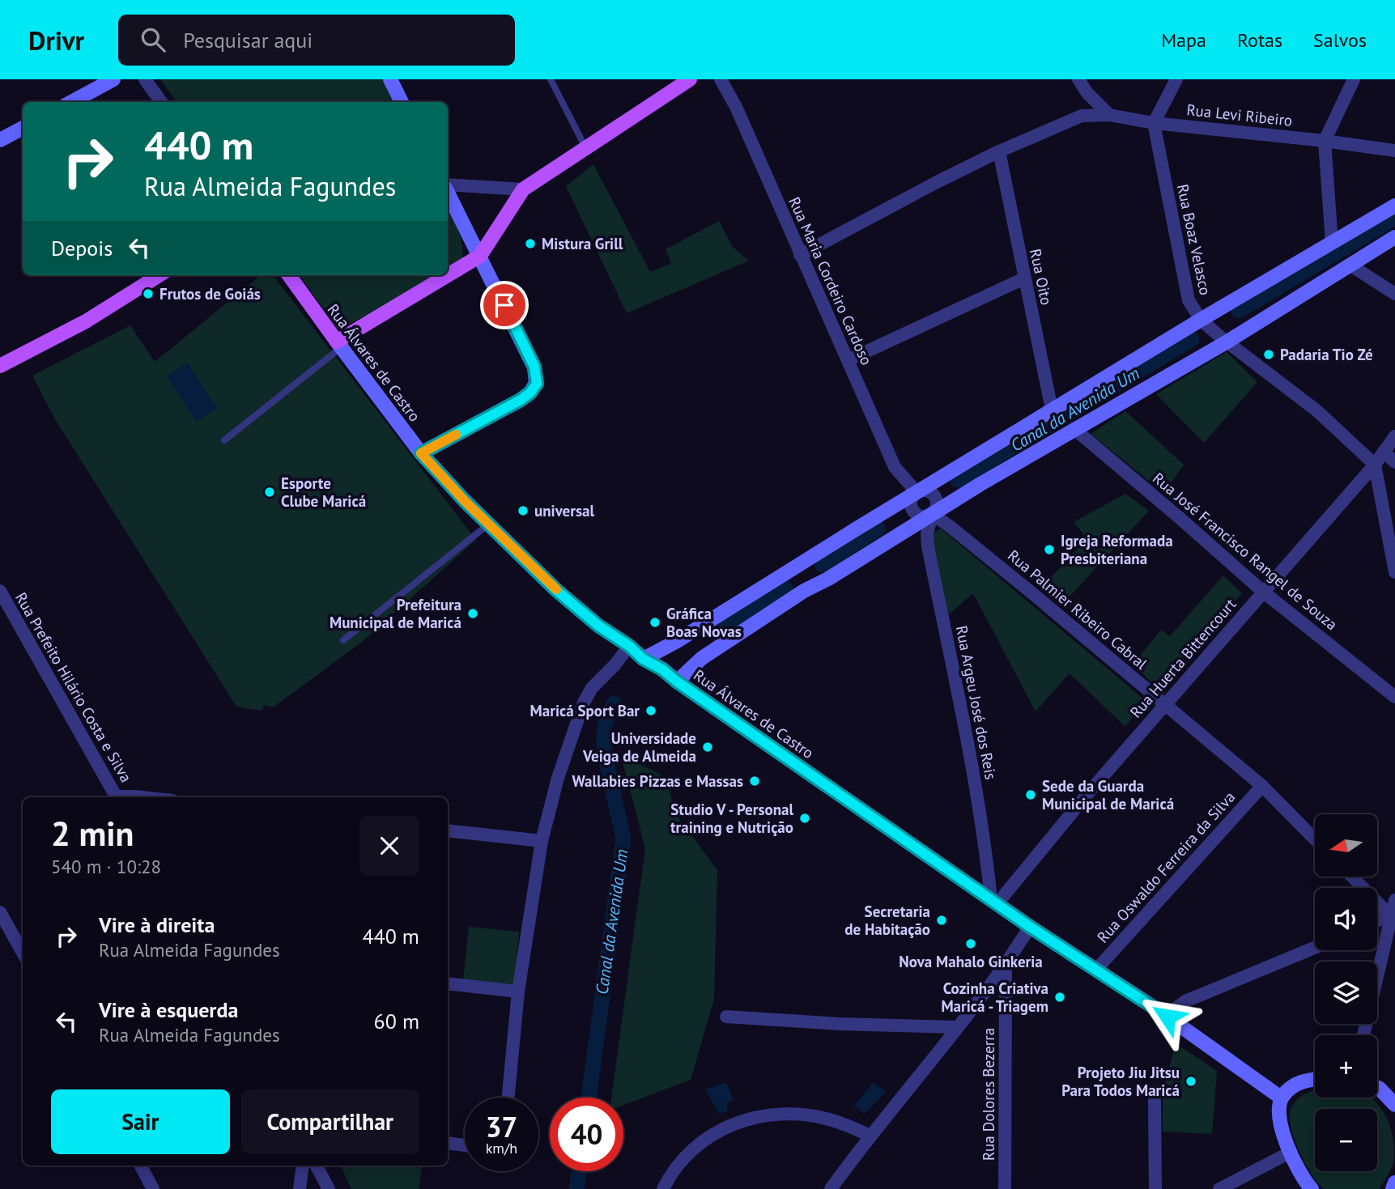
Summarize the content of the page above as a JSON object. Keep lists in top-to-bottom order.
{
  "streets": {
    "main road": ["Rua Álvares de Castro"],
    "street": [
      "Rua Levi Ribeiro",
      "Rua Boaz Velasco",
      "Rua Oito",
      "Rua Maria Cordeiro Cardoso",
      "Rua José Francisco Rangel de Souza",
      "Rua Palmier Ribeiro Cabral",
      "Rua Huerta Bittencourt",
      "Rua Prefeito Hilário Costa e Silva",
      "Rua Argeu José dos Reis",
      "Rua Oswaldo Ferreira da Silva",
      "Rua Dolores Bezerra"
    ]
  },
  "crossings": [
    ["Rua Levi Ribeiro", "Rua Boaz Velasco"],
    ["Rua Levi Ribeiro", "Rua Oito"],
    ["Rua Levi Ribeiro", "Rua Maria Cordeiro Cardoso"],
    ["Rua Boaz Velasco", "Rua Huerta Bittencourt"],
    ["Rua Maria Cordeiro Cardoso", "Rua Palmier Ribeiro Cabral"],
    ["Rua Maria Cordeiro Cardoso", "Rua Argeu José dos Reis"],
    ["Rua Álvares de Castro", "Rua Huerta Bittencourt"],
    ["Rua Álvares de Castro", "Rua Argeu José dos Reis"],
    ["Rua Álvares de Castro", "Rua Oswaldo Ferreira da Silva"],
    ["Rua José Francisco Rangel de Souza", "Rua Huerta Bittencourt"],
    ["Rua Palmier Ribeiro Cabral", "Rua Huerta Bittencourt"],
    ["Rua Palmier Ribeiro Cabral", "Rua Argeu José dos Reis"],
    ["Rua Palmier Ribeiro Cabral", "Rua Oswaldo Ferreira da Silva"],
    ["Rua Huerta Bittencourt", "Rua Argeu José dos Reis"]
  ],
  "water": ["Canal da Avenida Um"],
  "places": [
    "Mistura Grill",
    "Frutos de Goiás",
    "Padaria Tio Zé",
    "Esporte Clube Maricá",
    "universal",
    "Igreja Reformada Presbiteriana",
    "Prefeitura Municipal de Maricá",
    "Gráfica Boas Novas",
    "Maricá Sport Bar",
    "Universidade Veiga de Almeida",
    "Wallabies Pizzas e Massas",
    "Sede da Guarda Municipal de Maricá",
    "Studio V - Personal training e Nutrição",
    "Secretaria de Habitação",
    "Nova Mahalo Ginkeria",
    "Cozinha Criativa Maricá - Triagem",
    "Projeto Jiu Jitsu Para Todos Maricá"
  ],
  "north": "left",
  "page": {
    "header": "Drivr",
    "search": "Pesquisar aqui",
    "nav": ["Mapa", "Rotas", "Salvos"],
    "turn": ["440 m", "Rua Almeida Fagundes"],
    "then": "Depois",
    "heading": ["2 min", "540 m · 10:28"],
    "map_buttons": ["+", "−"],
    "list": [
      {
        "name": "Vire à direita",
        "note": "Rua Almeida Fagundes",
        "value": "440 m"
      },
      {
        "name": "Vire à esquerda",
        "note": "Rua Almeida Fagundes",
        "value": "60 m"
      }
    ],
    "buttons": ["Sair", "Compartilhar"],
    "speed": "37 km/h",
    "limit": "40"
  }
}
